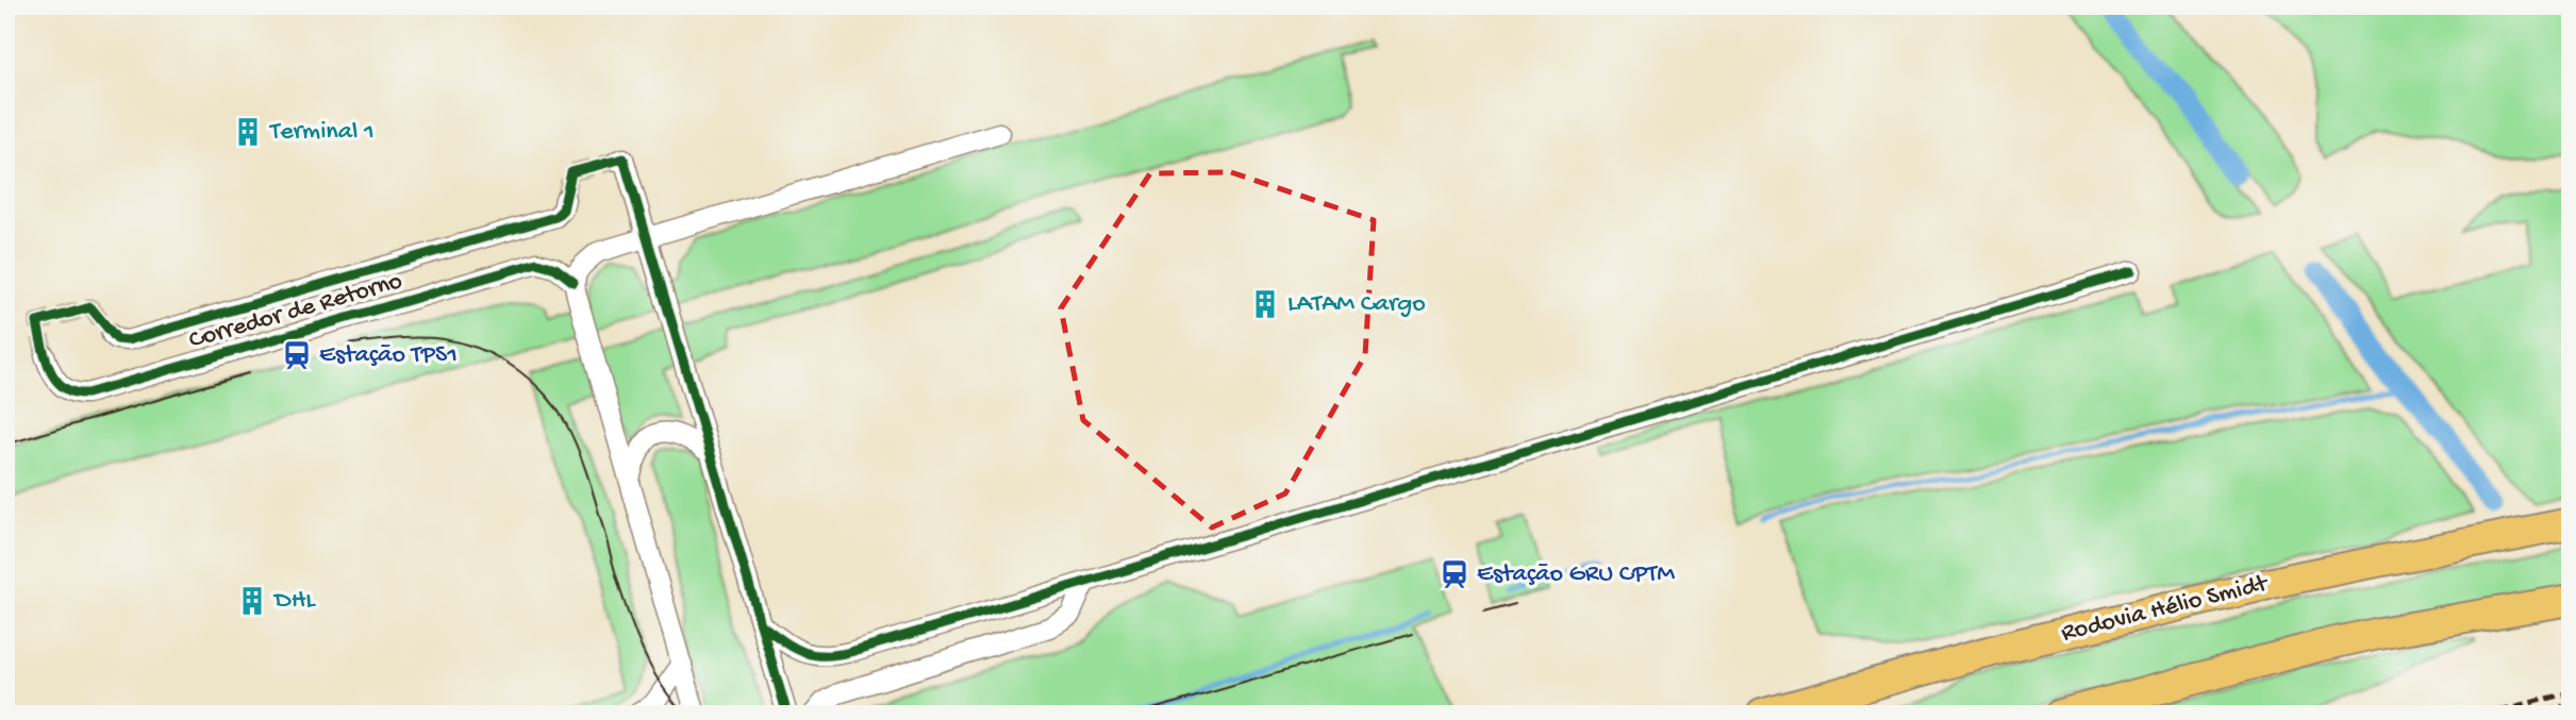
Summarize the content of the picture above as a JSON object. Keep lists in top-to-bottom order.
{
  "streets": {
    "main road": ["Rodovia Hélio Smidt"],
    "street": ["Corredor de Retorno"]
  },
  "places": {
    "building": ["Terminal 1", "LATAM Cargo", "DHL"],
    "station": ["Estação TPS1", "Estação GRU CPTM"]
  }
}
